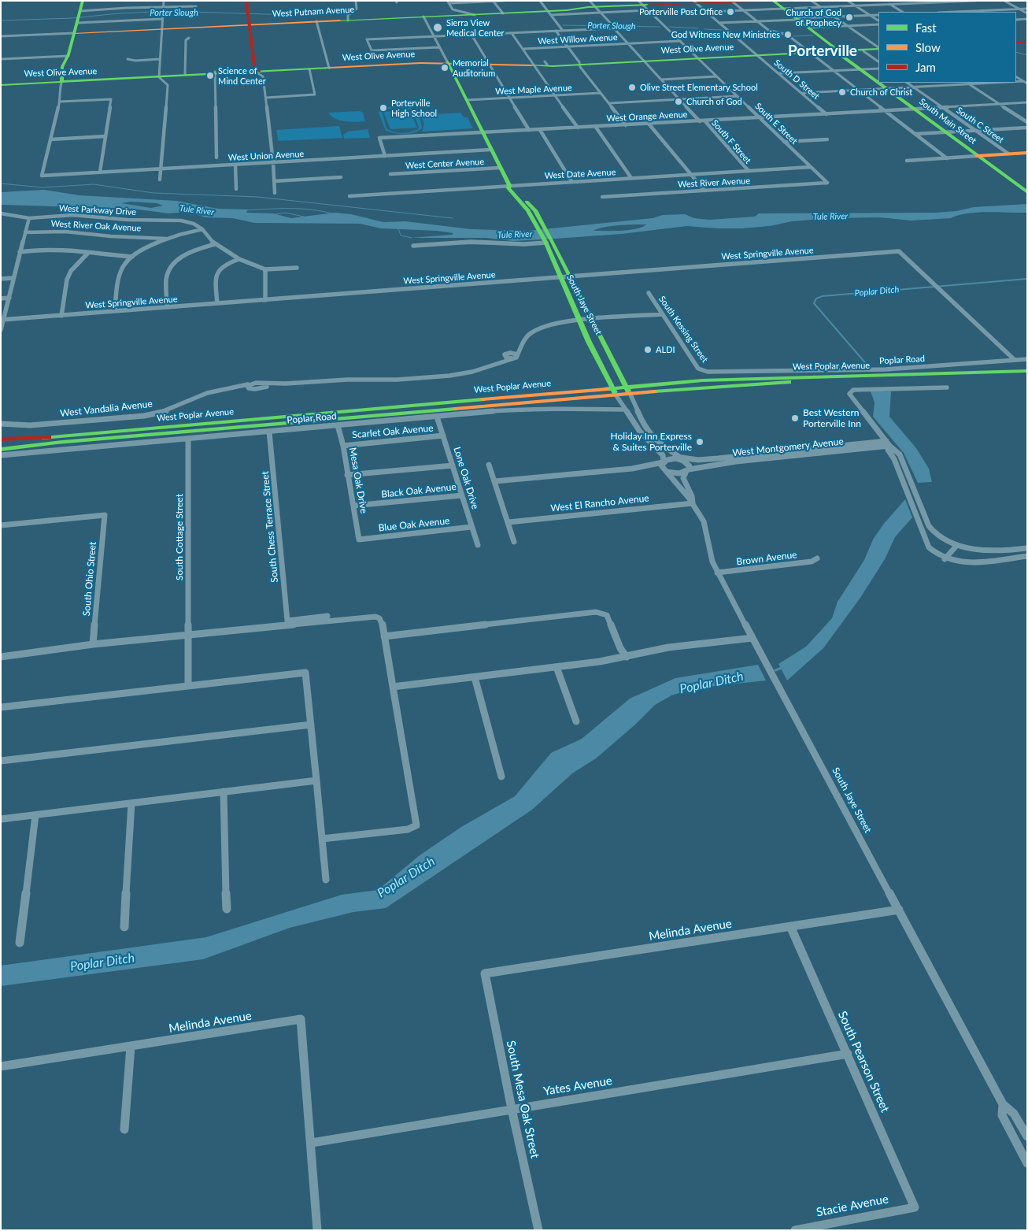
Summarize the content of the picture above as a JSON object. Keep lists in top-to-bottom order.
{
  "streets": {
    "main road": [
      "West Putnam Avenue",
      "West Olive Avenue",
      "South Main Street",
      "South Jaye Street",
      "West Poplar Avenue"
    ],
    "street": [
      "West Willow Avenue",
      "South D Street",
      "West Maple Avenue",
      "West Orange Avenue",
      "South E Street",
      "South C Street",
      "South F Street",
      "West Union Avenue",
      "West Center Avenue",
      "West Date Avenue",
      "West River Avenue",
      "West Parkway Drive",
      "West River Oak Avenue",
      "West Springville Avenue",
      "South Kessing Street",
      "Poplar Road",
      "West Vandalia Avenue",
      "Scarlet Oak Avenue",
      "West Montgomery Avenue",
      "Lone Oak Drive",
      "Mesa Oak Drive",
      "Black Oak Avenue",
      "West El Rancho Avenue",
      "Blue Oak Avenue",
      "South Chess Terrace Street",
      "South Cottage Street",
      "Brown Avenue",
      "South Ohio Street",
      "Melinda Avenue",
      "South Pearson Street",
      "Yates Avenue",
      "South Mesa Oak Street",
      "Stacie Avenue"
    ]
  },
  "crossings": [
    ["West Putnam Avenue", "South D Street"],
    ["West Putnam Avenue", "South Main Street"],
    ["West Putnam Avenue", "South E Street"],
    ["West Putnam Avenue", "South F Street"],
    ["West Willow Avenue", "South E Street"],
    ["West Willow Avenue", "South F Street"],
    ["West Olive Avenue", "South D Street"],
    ["West Olive Avenue", "South Main Street"],
    ["West Olive Avenue", "South E Street"],
    ["West Olive Avenue", "South F Street"],
    ["West Olive Avenue", "South Jaye Street"],
    ["South D Street", "West Orange Avenue"],
    ["West Maple Avenue", "South Jaye Street"],
    ["West Orange Avenue", "South Main Street"],
    ["West Orange Avenue", "South E Street"],
    ["West Orange Avenue", "South C Street"],
    ["West Orange Avenue", "South F Street"],
    ["West Orange Avenue", "West Union Avenue"],
    ["West Orange Avenue", "South Jaye Street"],
    ["South E Street", "West Date Avenue"],
    ["South E Street", "West River Avenue"],
    ["South F Street", "West Date Avenue"],
    ["West Union Avenue", "South Jaye Street"],
    ["West Center Avenue", "South Jaye Street"],
    ["West Date Avenue", "South Jaye Street"],
    ["West Springville Avenue", "South Jaye Street"],
    ["West Springville Avenue", "Poplar Road"],
    ["South Jaye Street", "Poplar Road"],
    ["South Jaye Street", "West Poplar Avenue"],
    ["South Jaye Street", "West Montgomery Avenue"],
    ["South Jaye Street", "West El Rancho Avenue"],
    ["South Jaye Street", "Brown Avenue"],
    ["South Jaye Street", "Melinda Avenue"],
    ["South Kessing Street", "Poplar Road"],
    ["Poplar Road", "Lone Oak Drive"],
    ["Poplar Road", "Mesa Oak Drive"],
    ["Poplar Road", "South Chess Terrace Street"],
    ["Poplar Road", "South Cottage Street"],
    ["Scarlet Oak Avenue", "Lone Oak Drive"],
    ["Scarlet Oak Avenue", "Mesa Oak Drive"],
    ["Lone Oak Drive", "Black Oak Avenue"],
    ["Lone Oak Drive", "Blue Oak Avenue"],
    ["Mesa Oak Drive", "Black Oak Avenue"],
    ["Mesa Oak Drive", "Blue Oak Avenue"],
    ["Melinda Avenue", "South Pearson Street"],
    ["Melinda Avenue", "Yates Avenue"],
    ["Melinda Avenue", "South Mesa Oak Street"],
    ["South Pearson Street", "Yates Avenue"],
    ["South Pearson Street", "Stacie Avenue"],
    ["Yates Avenue", "South Mesa Oak Street"]
  ],
  "districts": ["Porterville"],
  "water": ["Porter Slough", "Tule River", "Poplar Ditch"],
  "places": [
    "Porterville Post Office",
    "Church of God of Prophecy",
    "Sierra View Medical Center",
    "God Witness New Ministries",
    "Memorial Auditorium",
    "Science of Mind Center",
    "Olive Street Elementary School",
    "Church of Christ",
    "Church of God",
    "Porterville High School",
    "ALDI",
    "Best Western Porterville Inn",
    "Holiday Inn Express & Suites Porterville"
  ],
  "legend": ["Fast", "Slow", "Jam"]
}
